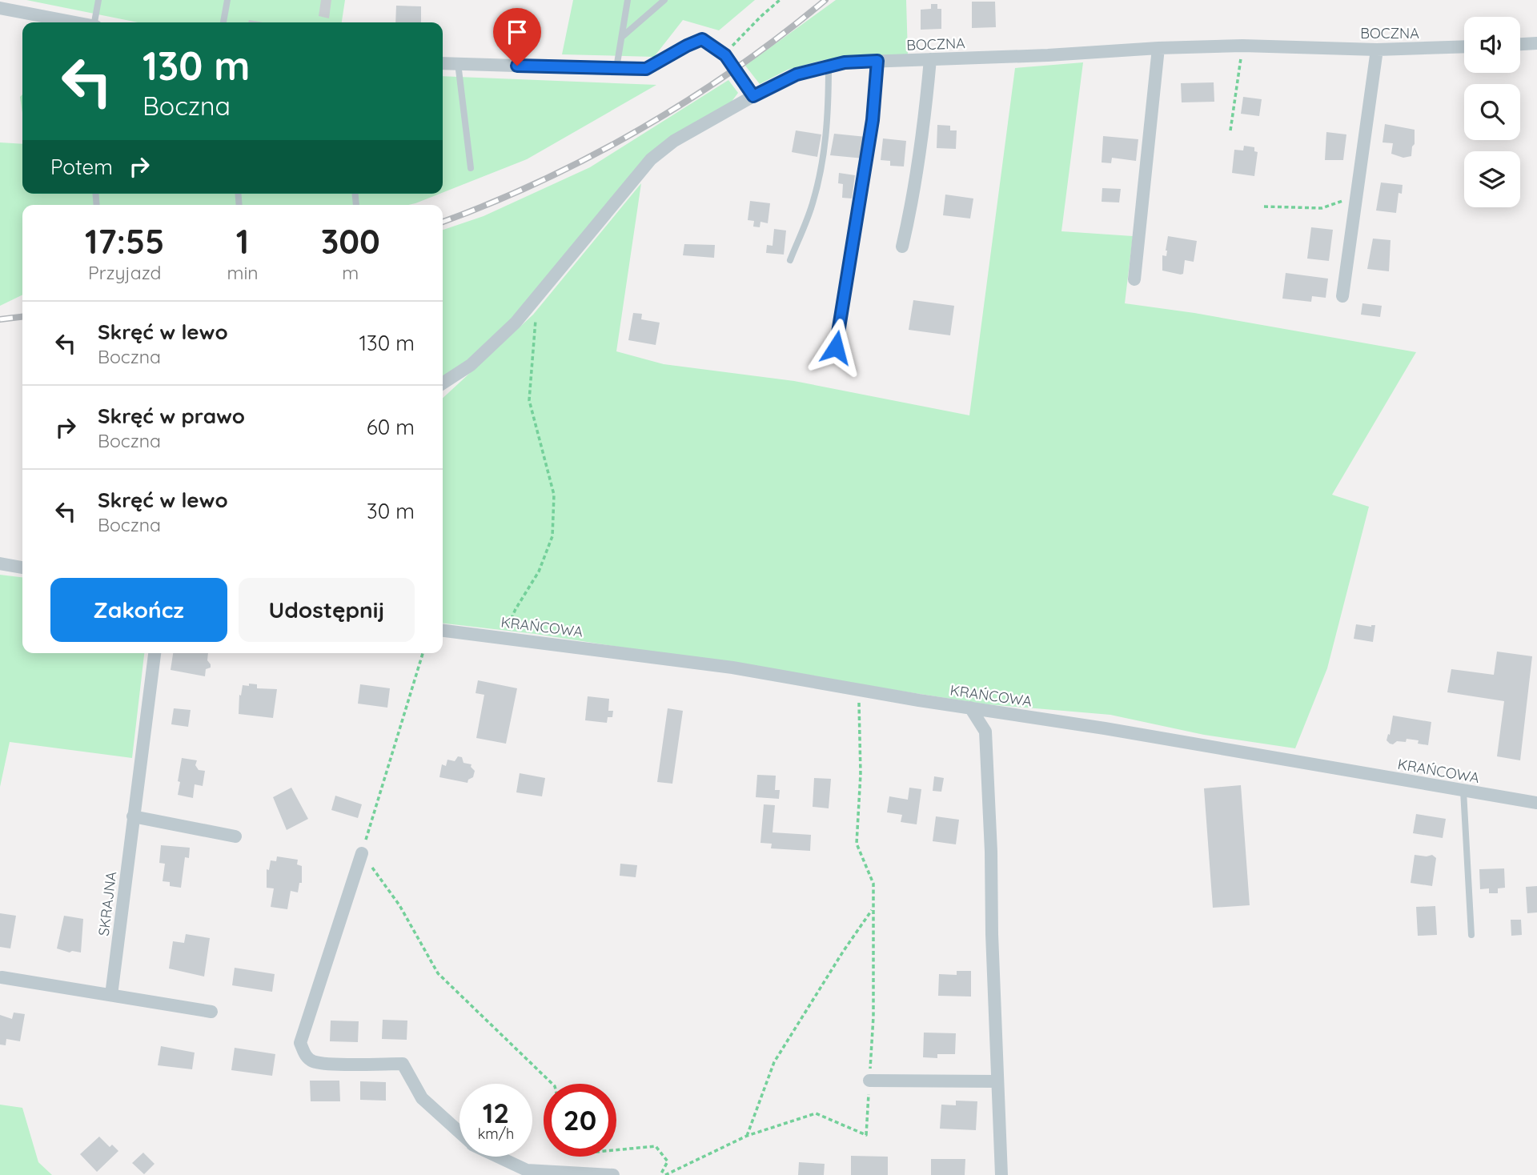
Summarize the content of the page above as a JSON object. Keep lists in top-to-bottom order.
{
  "streets": {
    "street": ["BOCZNA", "KRAŃCOWA", "SKRAJNA"]
  },
  "page": {
    "turn": ["130 m", "Boczna"],
    "then": "Potem",
    "eta": [
      "17:55",
      "Przyjazd",
      "1",
      "min",
      "300",
      "m"
    ],
    "list": [
      {
        "name": "Skręć w lewo",
        "note": "Boczna",
        "value": "130 m"
      },
      {
        "name": "Skręć w prawo",
        "note": "Boczna",
        "value": "60 m"
      },
      {
        "name": "Skręć w lewo",
        "note": "Boczna",
        "value": "30 m"
      }
    ],
    "buttons": ["Zakończ", "Udostępnij"],
    "speed": "12 km/h",
    "limit": "20"
  }
}
